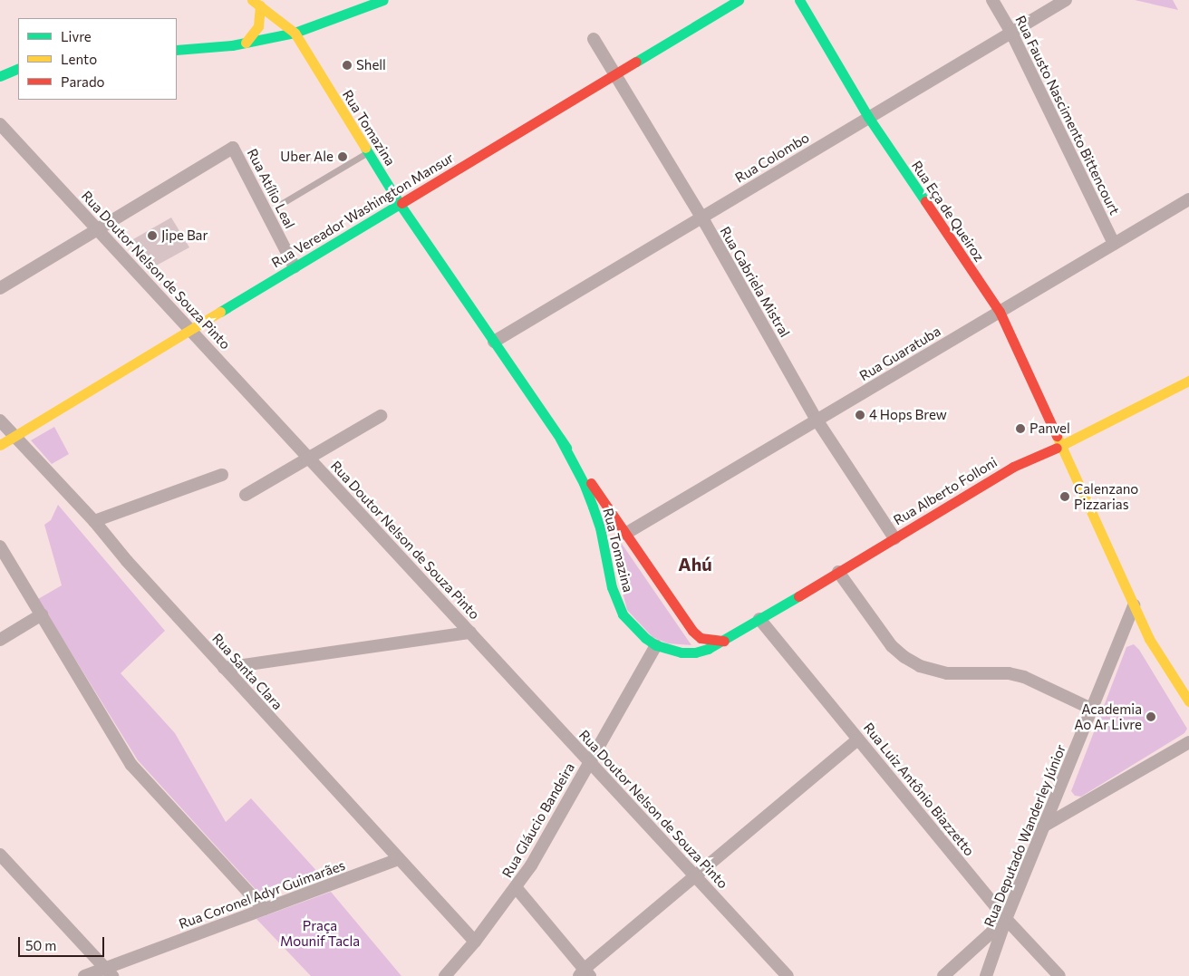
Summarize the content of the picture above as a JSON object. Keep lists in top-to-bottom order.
{
  "streets": {
    "main road": [
      "Rua Tomazina",
      "Rua Vereador Washington Mansur",
      "Rua Eça de Queiroz",
      "Rua Alberto Folloni"
    ],
    "street": [
      "Rua Fausto Nascimento Bittencourt",
      "Rua Colombo",
      "Rua Atílio Leal",
      "Rua Doutor Nelson de Souza Pinto",
      "Rua Gabriela Mistral",
      "Rua Guaratuba",
      "Rua Santa Clara",
      "Rua Luiz Antônio Biazzetto",
      "Rua Gláucio Bandeira",
      "Rua Deputado Wanderley Júnior",
      "Rua Coronel Adyr Guimarães"
    ]
  },
  "crossings": [
    ["Rua Fausto Nascimento Bittencourt", "Rua Colombo"],
    ["Rua Fausto Nascimento Bittencourt", "Rua Guaratuba"],
    ["Rua Tomazina", "Rua Colombo"],
    ["Rua Tomazina", "Rua Vereador Washington Mansur"],
    ["Rua Tomazina", "Rua Guaratuba"],
    ["Rua Tomazina", "Rua Alberto Folloni"],
    ["Rua Tomazina", "Rua Gláucio Bandeira"],
    ["Rua Colombo", "Rua Eça de Queiroz"],
    ["Rua Colombo", "Rua Gabriela Mistral"],
    ["Rua Atílio Leal", "Rua Vereador Washington Mansur"],
    ["Rua Atílio Leal", "Rua Doutor Nelson de Souza Pinto"],
    ["Rua Vereador Washington Mansur", "Rua Doutor Nelson de Souza Pinto"],
    ["Rua Vereador Washington Mansur", "Rua Gabriela Mistral"],
    ["Rua Vereador Washington Mansur", "Rua Santa Clara"],
    ["Rua Eça de Queiroz", "Rua Guaratuba"],
    ["Rua Eça de Queiroz", "Rua Alberto Folloni"],
    ["Rua Eça de Queiroz", "Rua Deputado Wanderley Júnior"],
    ["Rua Doutor Nelson de Souza Pinto", "Rua Gláucio Bandeira"],
    ["Rua Gabriela Mistral", "Rua Guaratuba"],
    ["Rua Gabriela Mistral", "Rua Alberto Folloni"],
    ["Rua Alberto Folloni", "Rua Luiz Antônio Biazzetto"],
    ["Rua Santa Clara", "Rua Gláucio Bandeira"],
    ["Rua Santa Clara", "Rua Coronel Adyr Guimarães"],
    ["Rua Luiz Antônio Biazzetto", "Rua Deputado Wanderley Júnior"]
  ],
  "districts": ["Ahú"],
  "parks": ["Praça Mounif Tacla"],
  "places": [
    "Shell",
    "Uber Ale",
    "Jipe Bar",
    "4 Hops Brew",
    "Panvel",
    "Calenzano Pizzarias",
    "Academia Ao Ar Livre"
  ],
  "legend": ["Livre", "Lento", "Parado"],
  "scale_bar": "50 m"
}
